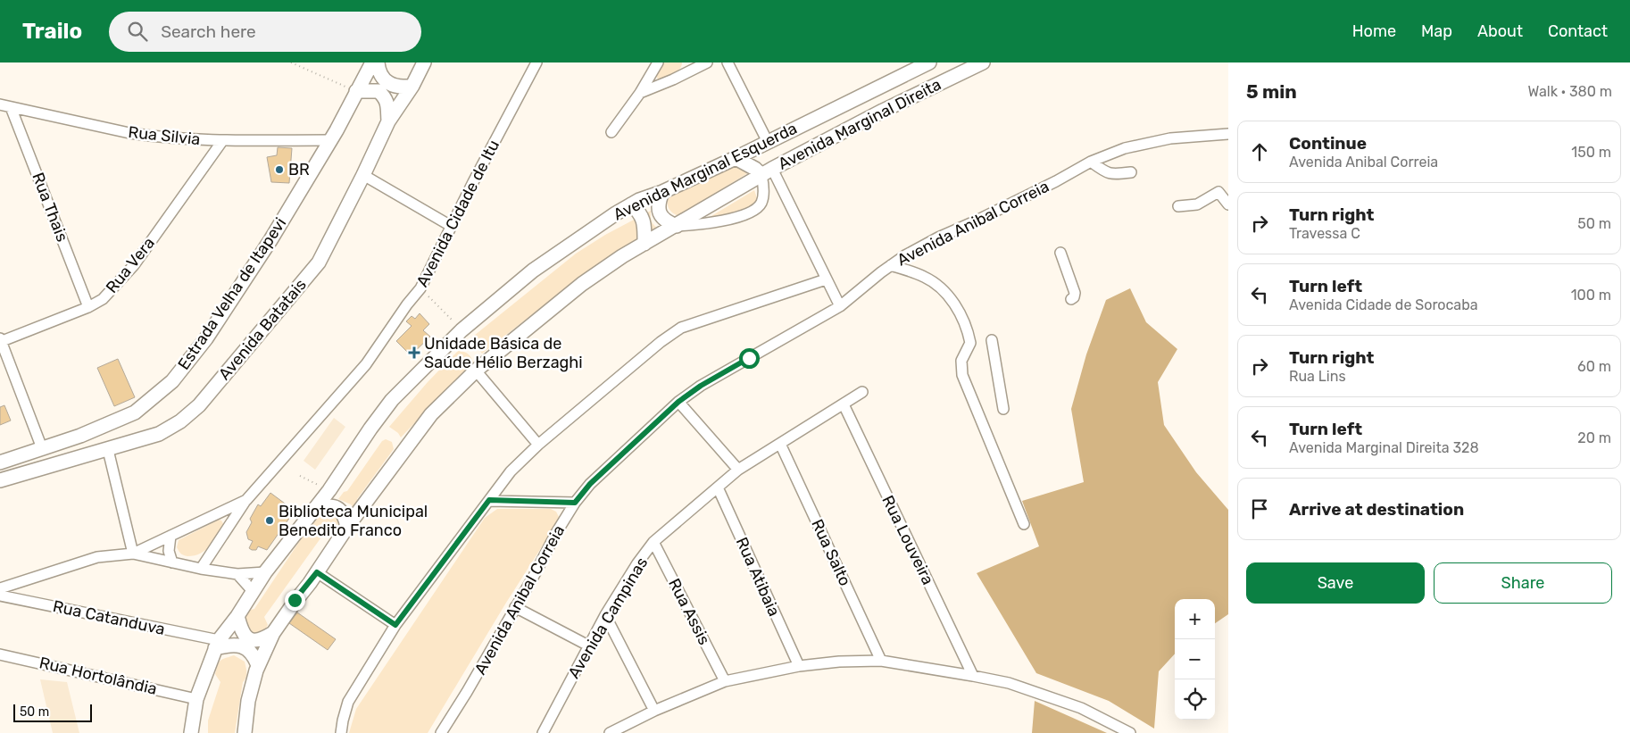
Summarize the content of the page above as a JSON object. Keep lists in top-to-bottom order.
{
  "streets": {
    "main road": [
      "Avenida Marginal Direita",
      "Avenida Marginal Esquerda",
      "Estrada Velha de Itapevi",
      "Avenida Batatais"
    ],
    "street": [
      "Rua Silvia",
      "Rua Thais",
      "Avenida Cidade de Itu",
      "Avenida Anibal Correia",
      "Rua Vera",
      "Rua Louveira",
      "Rua Salto",
      "Rua Atibaia",
      "Rua Assis",
      "Rua Catanduva",
      "Avenida Campinas",
      "Rua Hortolândia"
    ]
  },
  "crossings": [
    ["Rua Silvia", "Rua Thais"],
    ["Rua Silvia", "Rua Vera"],
    ["Rua Silvia", "Estrada Velha de Itapevi"],
    ["Avenida Marginal Esquerda", "Rua Catanduva"],
    ["Avenida Marginal Esquerda", "Rua Hortolândia"],
    ["Rua Thais", "Rua Vera"],
    ["Rua Louveira", "Avenida Campinas"],
    ["Rua Salto", "Avenida Campinas"],
    ["Rua Atibaia", "Avenida Campinas"],
    ["Rua Assis", "Avenida Campinas"]
  ],
  "places": {
    "other": ["BR", "Biblioteca Municipal Benedito Franco"],
    "health": ["Unidade Básica de Saúde Hélio Berzaghi"]
  },
  "scale_bar": "50 m",
  "page": {
    "header": "Trailo",
    "search": "Search here",
    "nav": [
      "Home",
      "Map",
      "About",
      "Contact"
    ],
    "heading": ["5 min", "Walk · 380 m"],
    "list": [
      ["Continue", "Avenida Anibal Correia", "150 m"],
      ["Turn right", "Travessa C", "50 m"],
      ["Turn left", "Avenida Cidade de Sorocaba", "100 m"],
      ["Turn right", "Rua Lins", "60 m"],
      ["Turn left", "Avenida Marginal Direita 328", "20 m"],
      "Arrive at destination"
    ],
    "buttons": ["Save", "Share"],
    "map_buttons": ["+", "−"],
    "scale": "50 m"
  }
}
